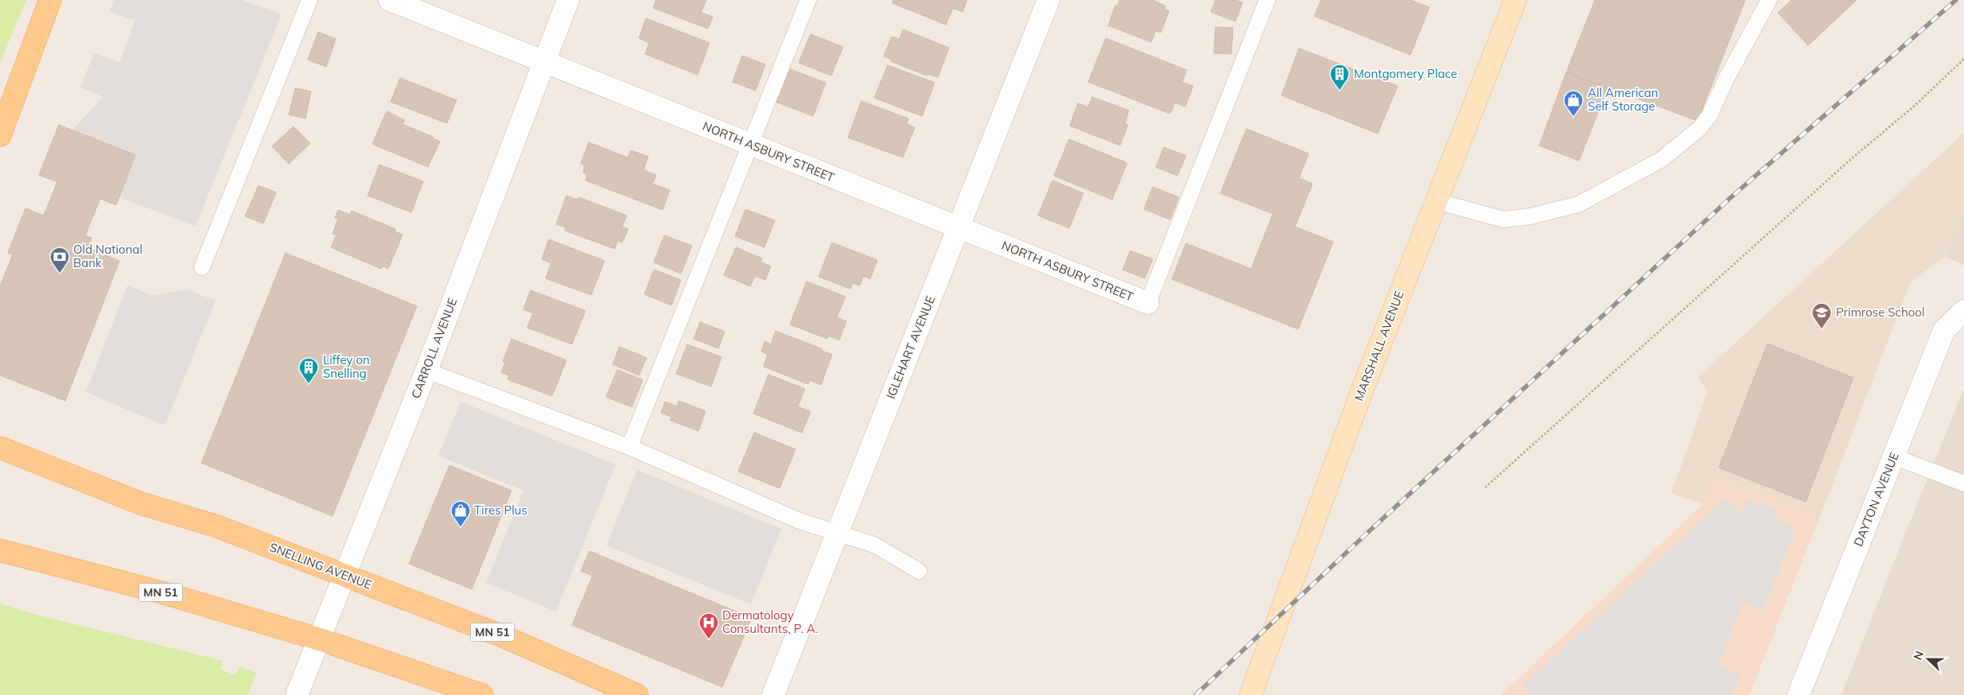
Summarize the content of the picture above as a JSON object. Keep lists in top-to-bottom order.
{
  "streets": {
    "main road": ["SNELLING AVENUE", "MN 51"],
    "street": [
      "NORTH ASBURY STREET",
      "MARSHALL AVENUE",
      "IGLEHART AVENUE",
      "CARROLL AVENUE",
      "DAYTON AVENUE"
    ]
  },
  "crossings": [
    ["NORTH ASBURY STREET", "IGLEHART AVENUE"],
    ["NORTH ASBURY STREET", "CARROLL AVENUE"],
    ["CARROLL AVENUE", "SNELLING AVENUE"],
    ["CARROLL AVENUE", "MN 51"]
  ],
  "places": {
    "building": ["Montgomery Place", "Liffey on Snelling"],
    "shop": ["All American Self Storage", "Tires Plus"],
    "bank": ["Old National Bank"],
    "school or university": ["Primrose School"],
    "hospital": ["Dermatology Consultants, P. A."]
  },
  "north": "left"
}
